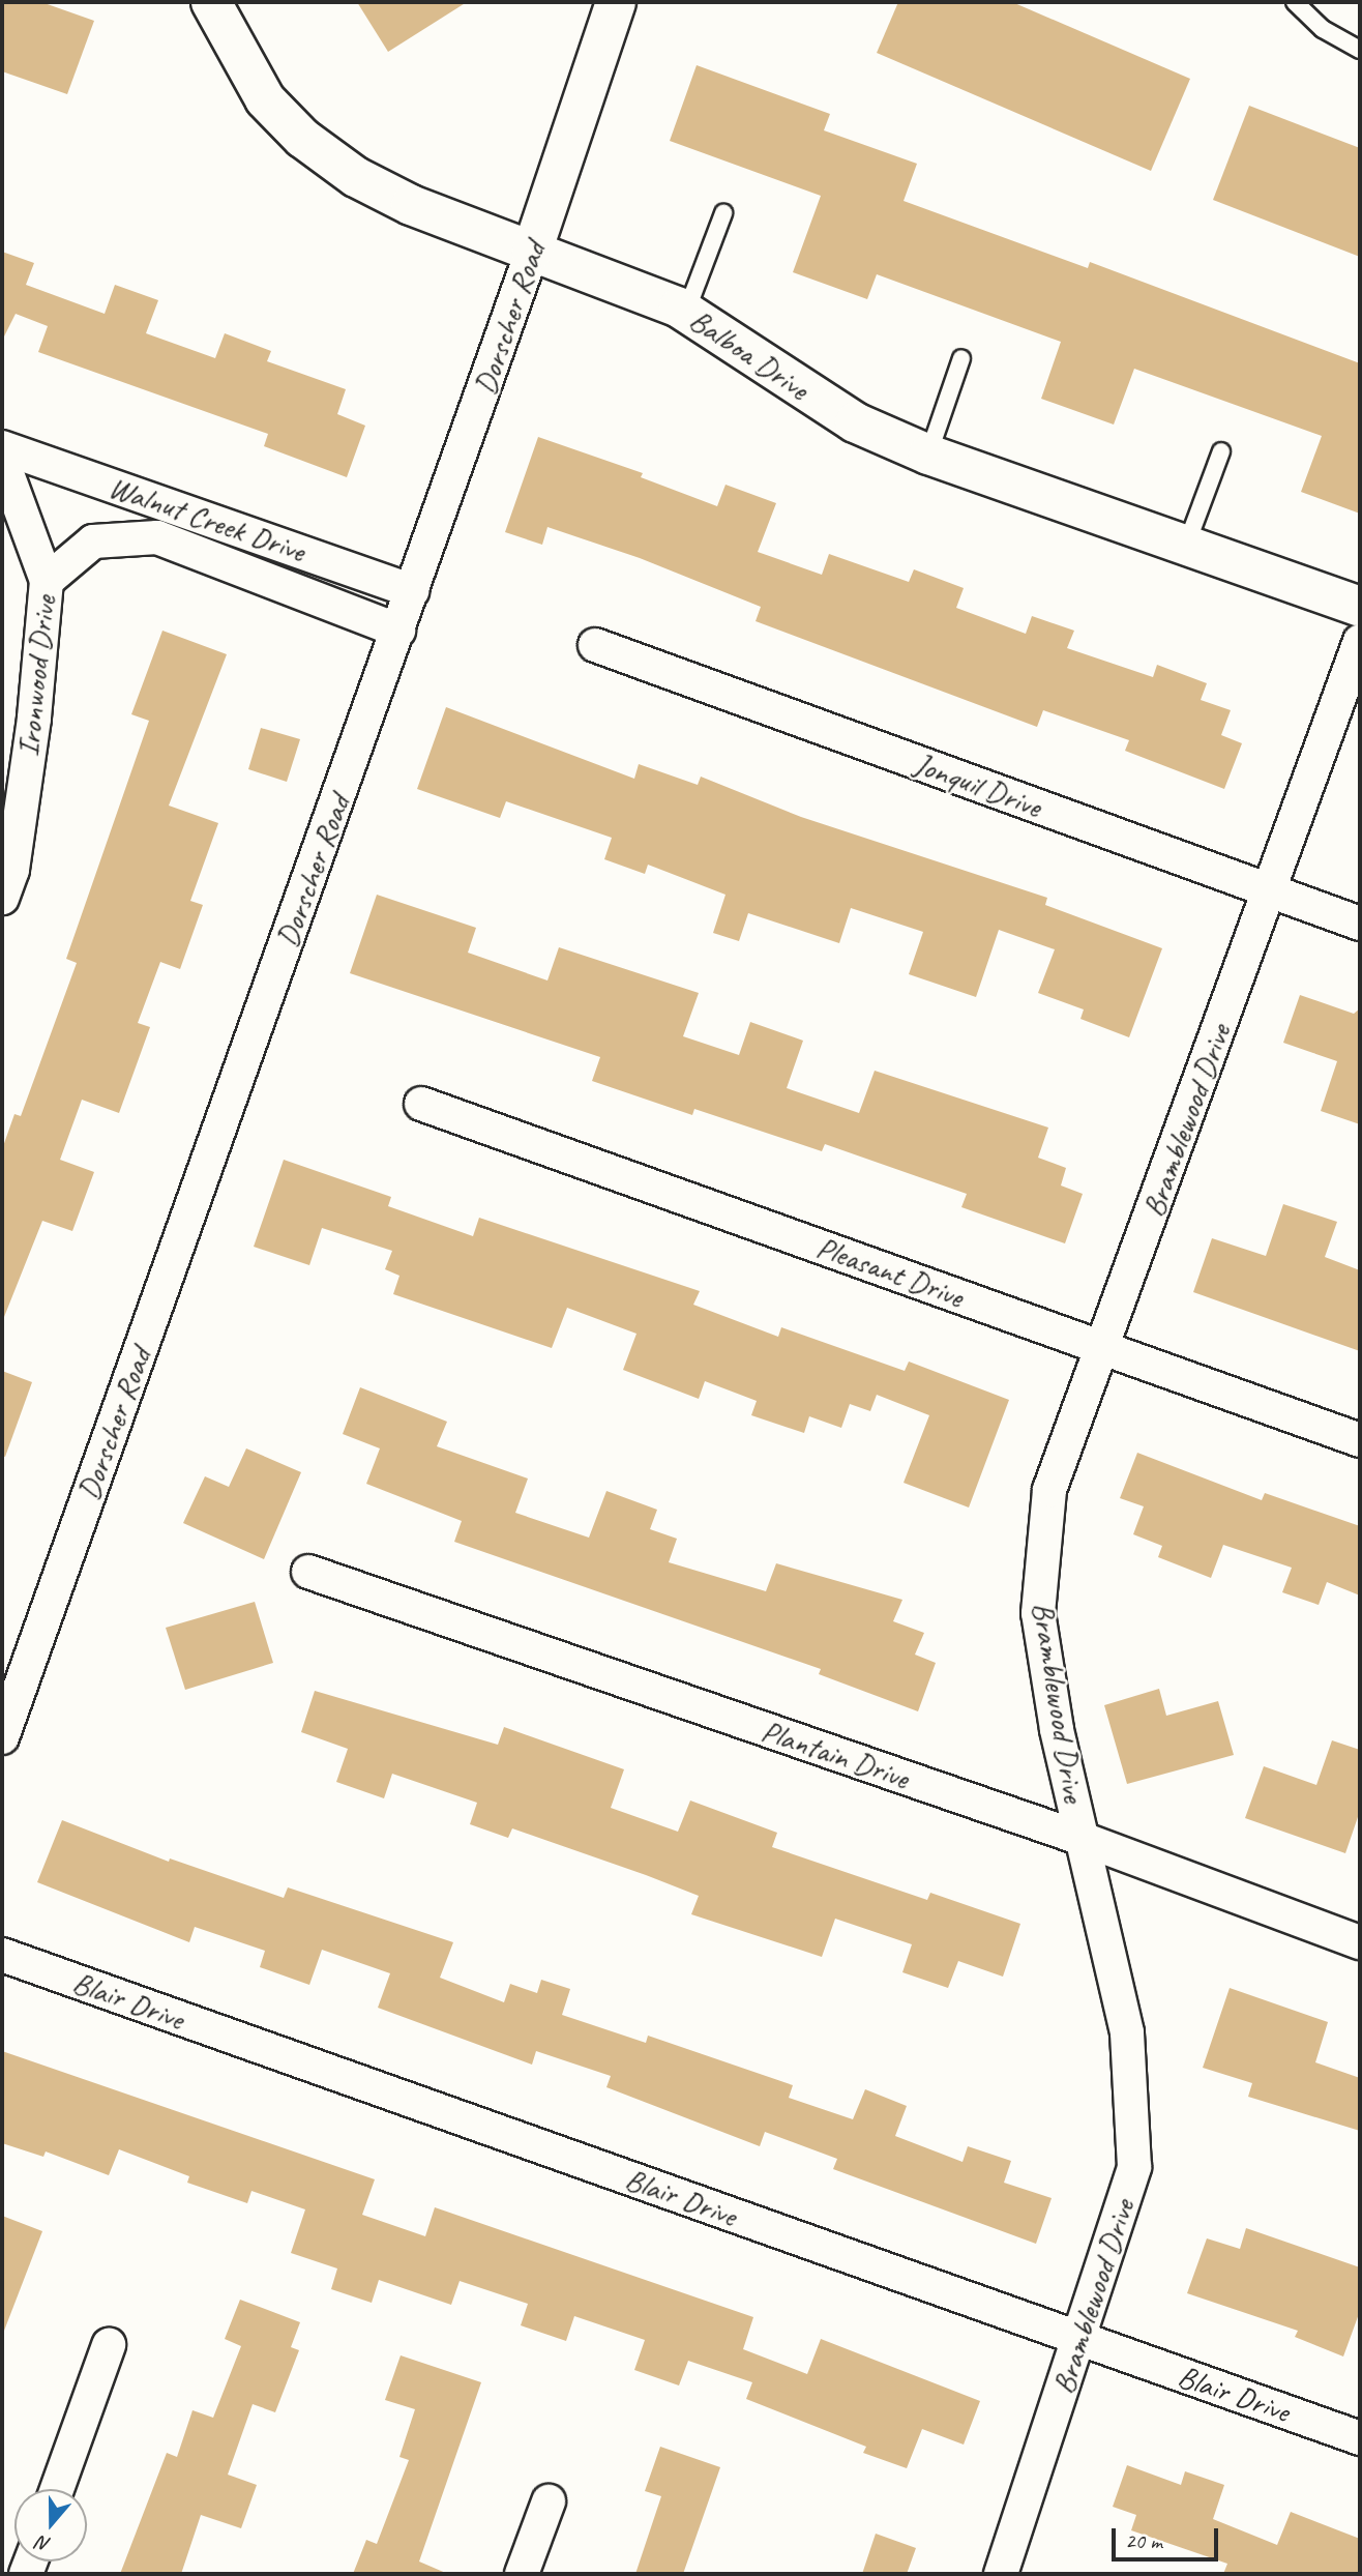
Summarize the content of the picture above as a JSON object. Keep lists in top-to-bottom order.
{
  "streets": {
    "street": [
      "Dorscher Road",
      "Balboa Drive",
      "Walnut Creek Drive",
      "Ironwood Drive",
      "Jonquil Drive",
      "Bramblewood Drive",
      "Pleasant Drive",
      "Plantain Drive",
      "Blair Drive"
    ]
  },
  "crossings": [
    ["Dorscher Road", "Balboa Drive"],
    ["Dorscher Road", "Walnut Creek Drive"],
    ["Walnut Creek Drive", "Ironwood Drive"],
    ["Jonquil Drive", "Bramblewood Drive"],
    ["Bramblewood Drive", "Pleasant Drive"],
    ["Bramblewood Drive", "Plantain Drive"],
    ["Bramblewood Drive", "Blair Drive"]
  ],
  "scale_bar": "20 m",
  "north": "bottom"
}
